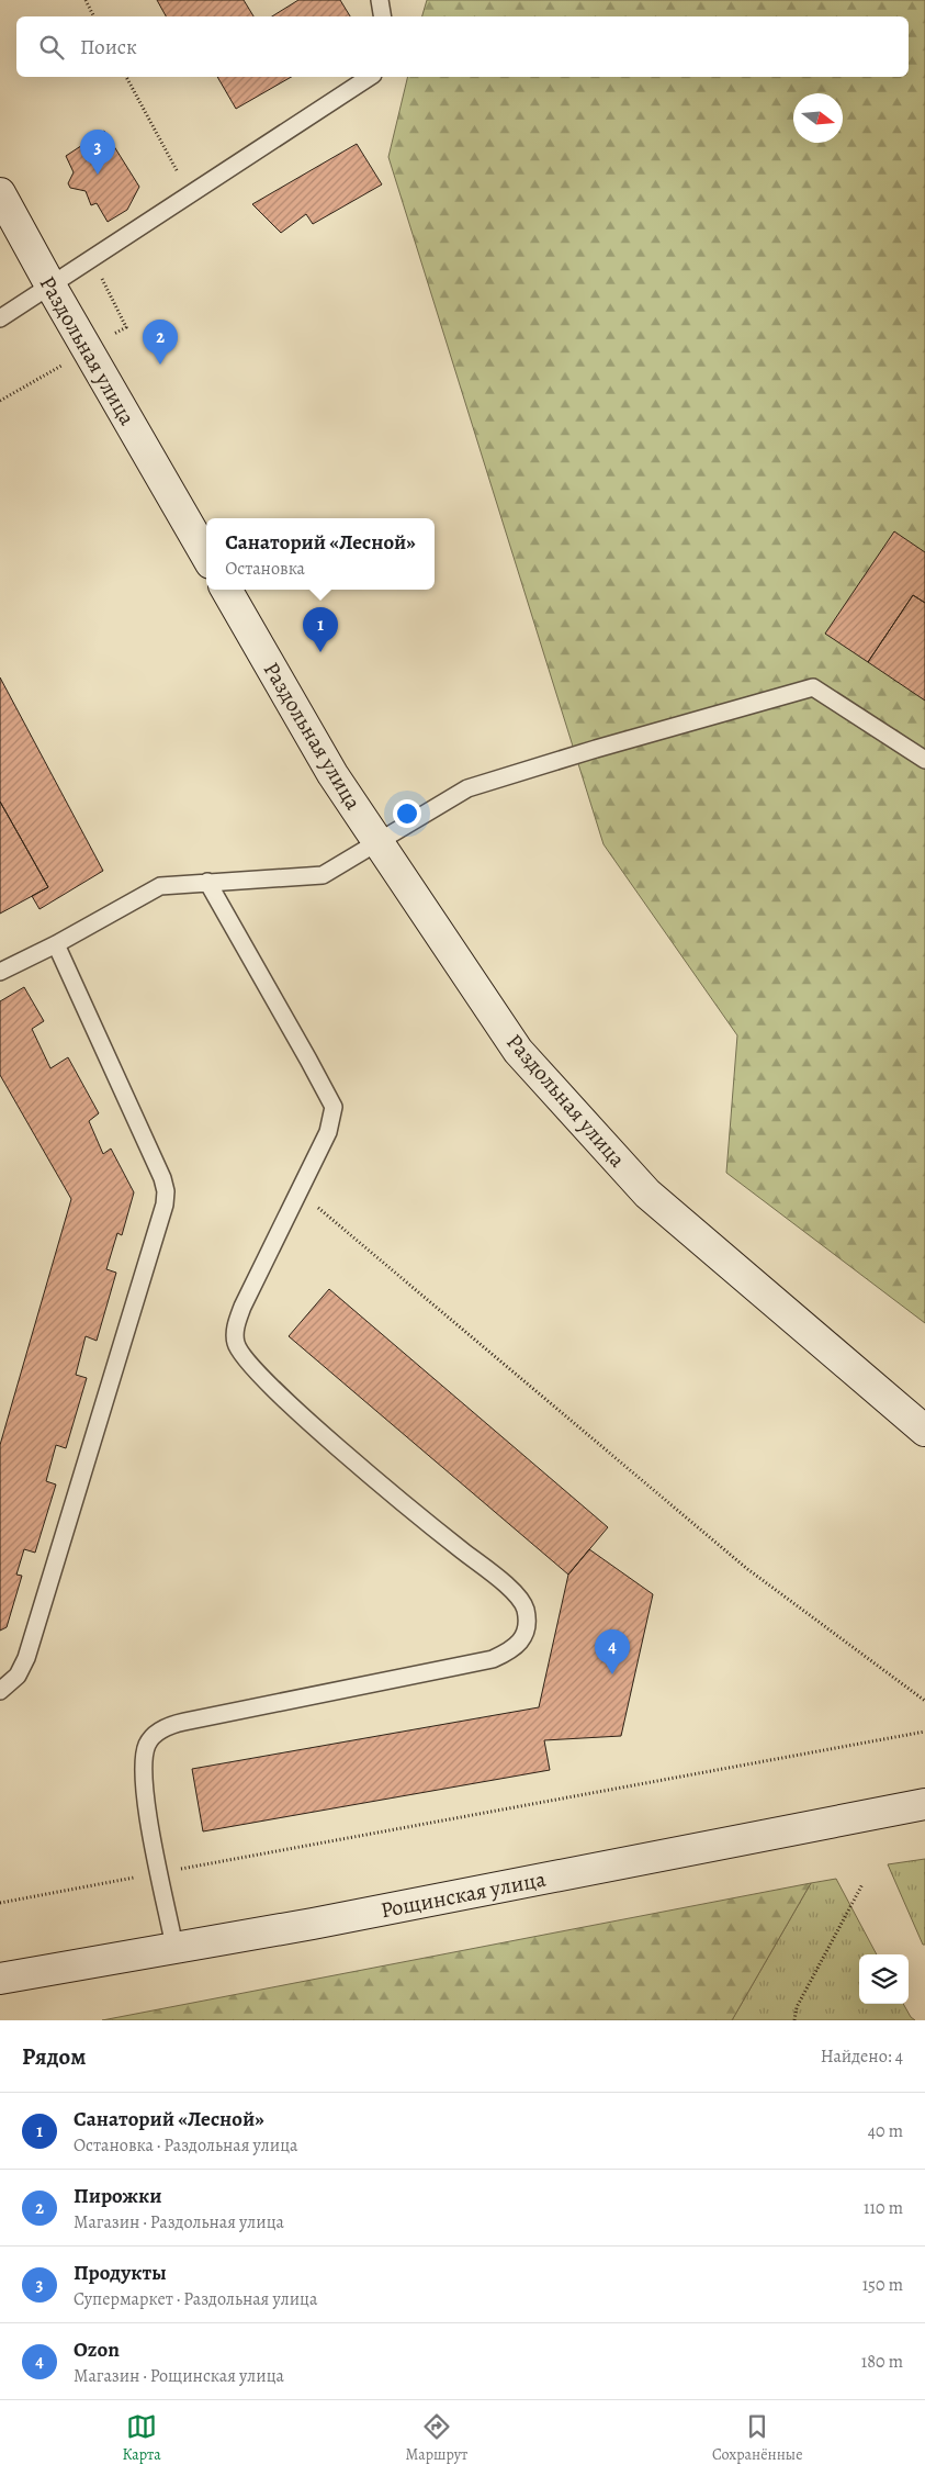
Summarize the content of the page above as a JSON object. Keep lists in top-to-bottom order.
{
  "streets": {
    "main road": ["Раздольная улица", "Рощинская улица"]
  },
  "north": "right",
  "page": {
    "search": "Поиск",
    "pins": [
      "3",
      "2",
      "1",
      "4"
    ],
    "popup": ["Санаторий «Лесной»", "Остановка"],
    "heading": ["Рядом", "Найдено: 4"],
    "list": [
      {
        "mark": "1",
        "name": "Санаторий «Лесной»",
        "note": "Остановка · Раздольная улица",
        "value": "40 m"
      },
      {
        "mark": "2",
        "name": "Пирожки",
        "note": "Магазин · Раздольная улица",
        "value": "110 m"
      },
      {
        "mark": "3",
        "name": "Продукты",
        "note": "Супермаркет · Раздольная улица",
        "value": "150 m"
      },
      {
        "mark": "4",
        "name": "Ozon",
        "note": "Магазин · Рощинская улица",
        "value": "180 m"
      }
    ],
    "nav": ["Карта", "Маршрут", "Сохранённые"]
  }
}
